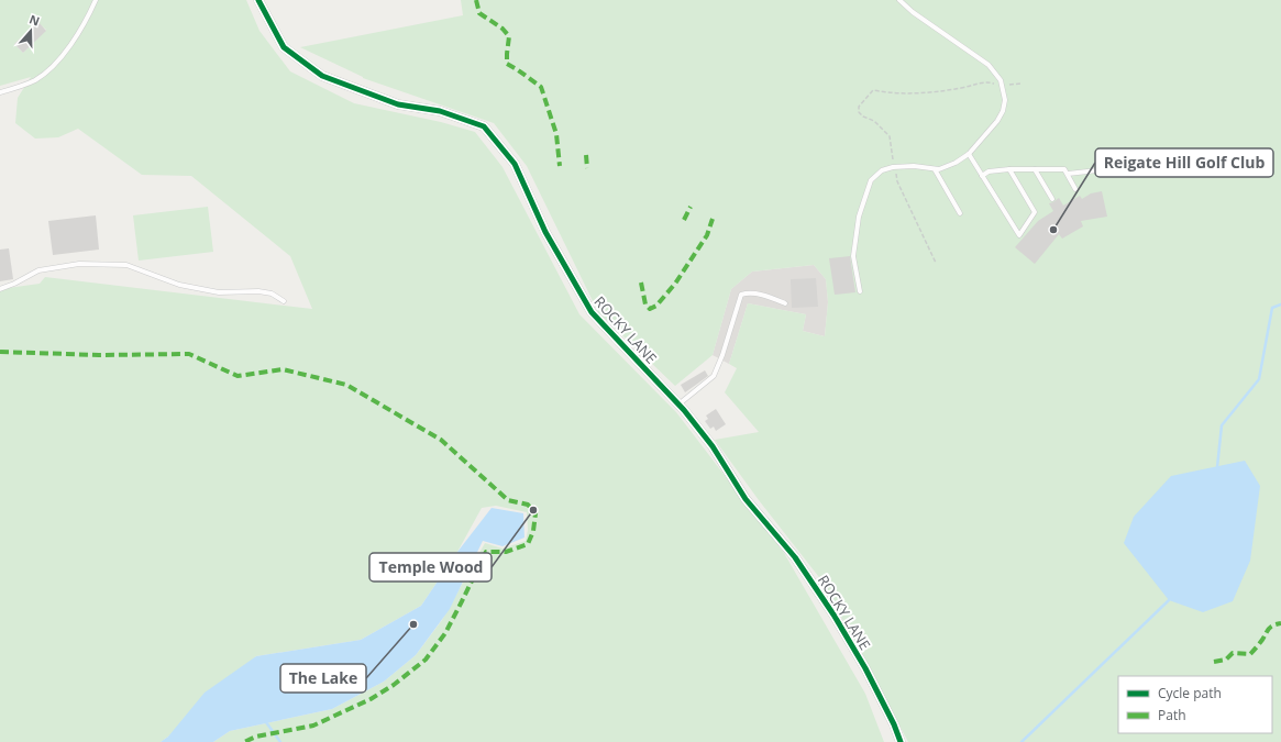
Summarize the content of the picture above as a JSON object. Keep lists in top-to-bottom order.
{
  "streets": {
    "street": ["ROCKY LANE"]
  },
  "places": ["Reigate Hill Golf Club", "Temple Wood", "The Lake"],
  "legend": ["Cycle path", "Path"],
  "north": "top"
}
